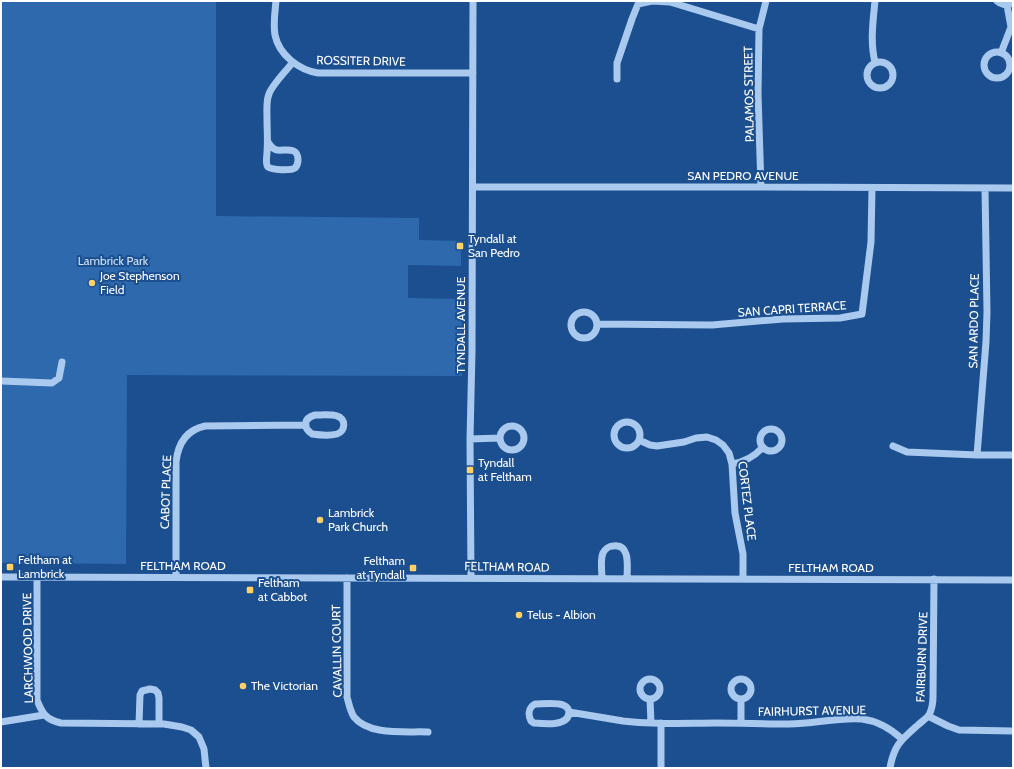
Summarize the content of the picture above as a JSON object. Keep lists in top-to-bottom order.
{
  "streets": {
    "street": [
      "ROSSITER DRIVE",
      "PALAMOS STREET",
      "SAN PEDRO AVENUE",
      "SAN CAPRI TERRACE",
      "SAN ARDO PLACE",
      "TYNDALL AVENUE",
      "CABOT PLACE",
      "CORTEZ PLACE",
      "FELTHAM ROAD",
      "LARCHWOOD DRIVE",
      "CAVALLIN COURT",
      "FAIRBURN DRIVE",
      "FAIRHURST AVENUE"
    ]
  },
  "crossings": [
    ["ROSSITER DRIVE", "TYNDALL AVENUE"],
    ["PALAMOS STREET", "SAN PEDRO AVENUE"],
    ["SAN PEDRO AVENUE", "SAN CAPRI TERRACE"],
    ["SAN PEDRO AVENUE", "SAN ARDO PLACE"],
    ["SAN PEDRO AVENUE", "TYNDALL AVENUE"],
    ["TYNDALL AVENUE", "FELTHAM ROAD"],
    ["CABOT PLACE", "FELTHAM ROAD"],
    ["CORTEZ PLACE", "FELTHAM ROAD"],
    ["FELTHAM ROAD", "LARCHWOOD DRIVE"],
    ["FELTHAM ROAD", "CAVALLIN COURT"],
    ["FELTHAM ROAD", "FAIRBURN DRIVE"],
    ["FAIRBURN DRIVE", "FAIRHURST AVENUE"]
  ],
  "parks": ["Lambrick Park"],
  "places": {
    "transit": [
      "Tyndall at San Pedro",
      "Tyndall at Feltham",
      "Feltham at Lambrick",
      "Feltham at Tyndall",
      "Feltham at Cabbot"
    ],
    "other": [
      "Joe Stephenson Field",
      "Lambrick Park Church",
      "Telus - Albion",
      "The Victorian"
    ]
  }
}
